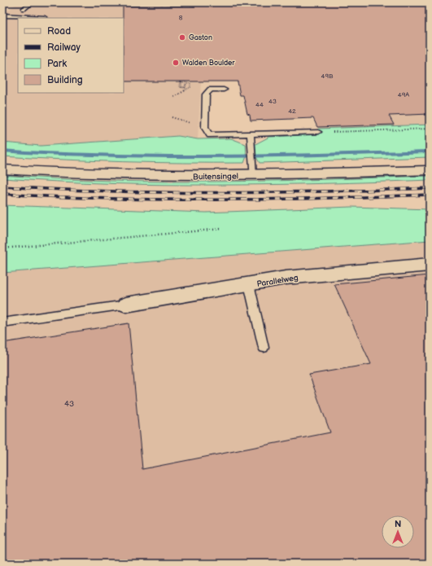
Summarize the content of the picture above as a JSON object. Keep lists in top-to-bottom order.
{
  "streets": {
    "street": ["Buitensingel", "Parallelweg"]
  },
  "places": ["Gaston", "Walden Boulder"],
  "house_numbers": [
    "8",
    "49B",
    "49A",
    "43",
    "44",
    "42",
    "43"
  ],
  "legend": [
    "Road",
    "Railway",
    "Park",
    "Building"
  ],
  "north": "top"
}
